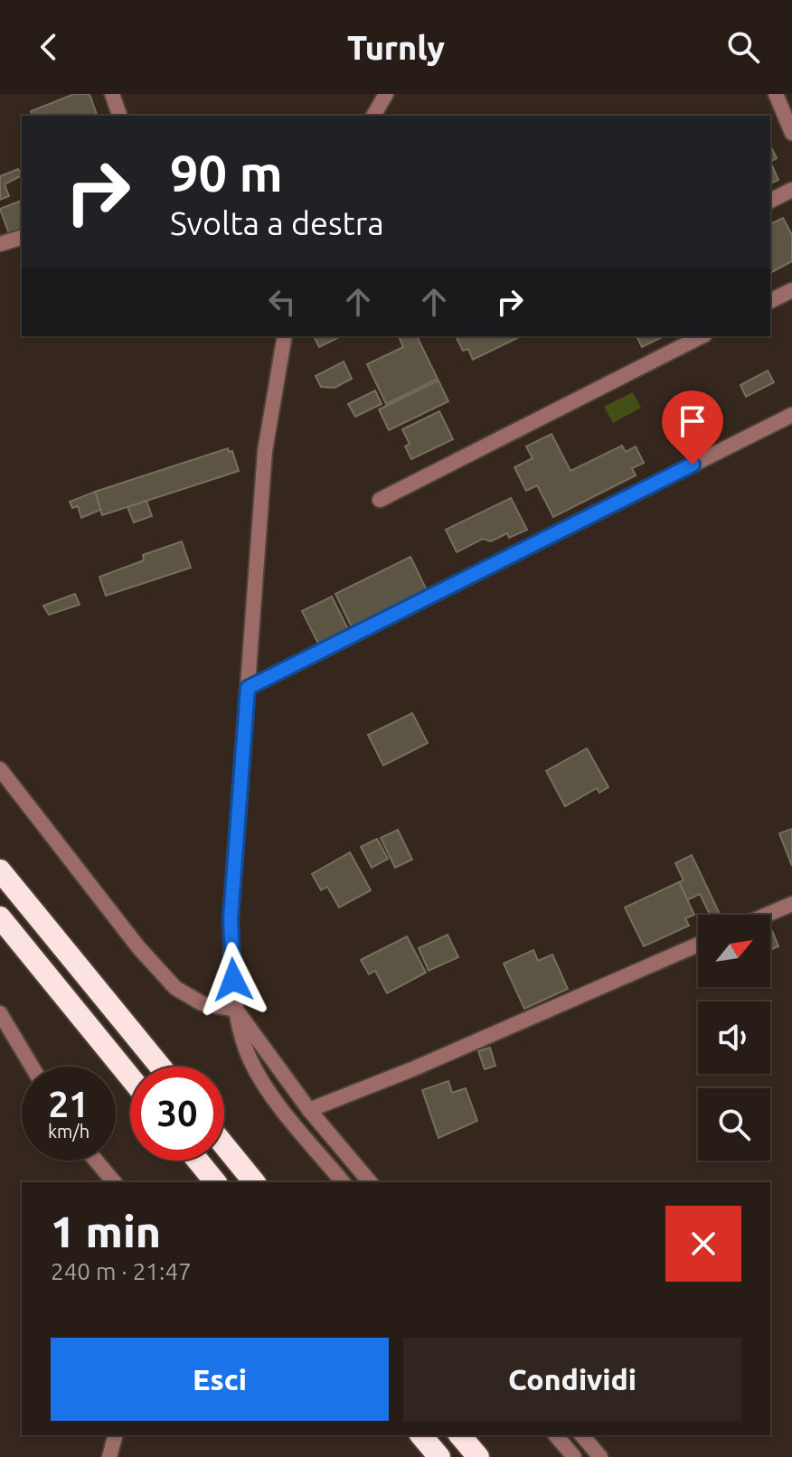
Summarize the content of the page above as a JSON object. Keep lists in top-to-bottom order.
{
  "north": "top right",
  "page": {
    "header": "Turnly",
    "turn": ["90 m", "Svolta a destra"],
    "speed": "21 km/h",
    "limit": "30",
    "heading": ["1 min", "240 m · 21:47"],
    "buttons": ["Esci", "Condividi"]
  }
}
